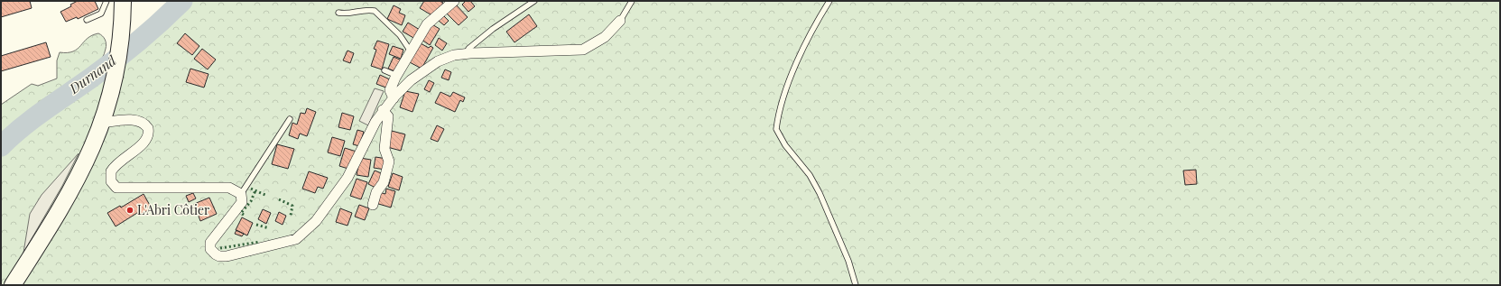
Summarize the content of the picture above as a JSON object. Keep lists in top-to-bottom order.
{
  "water": ["Durnand"],
  "places": ["L'Abri Côtier"]
}
